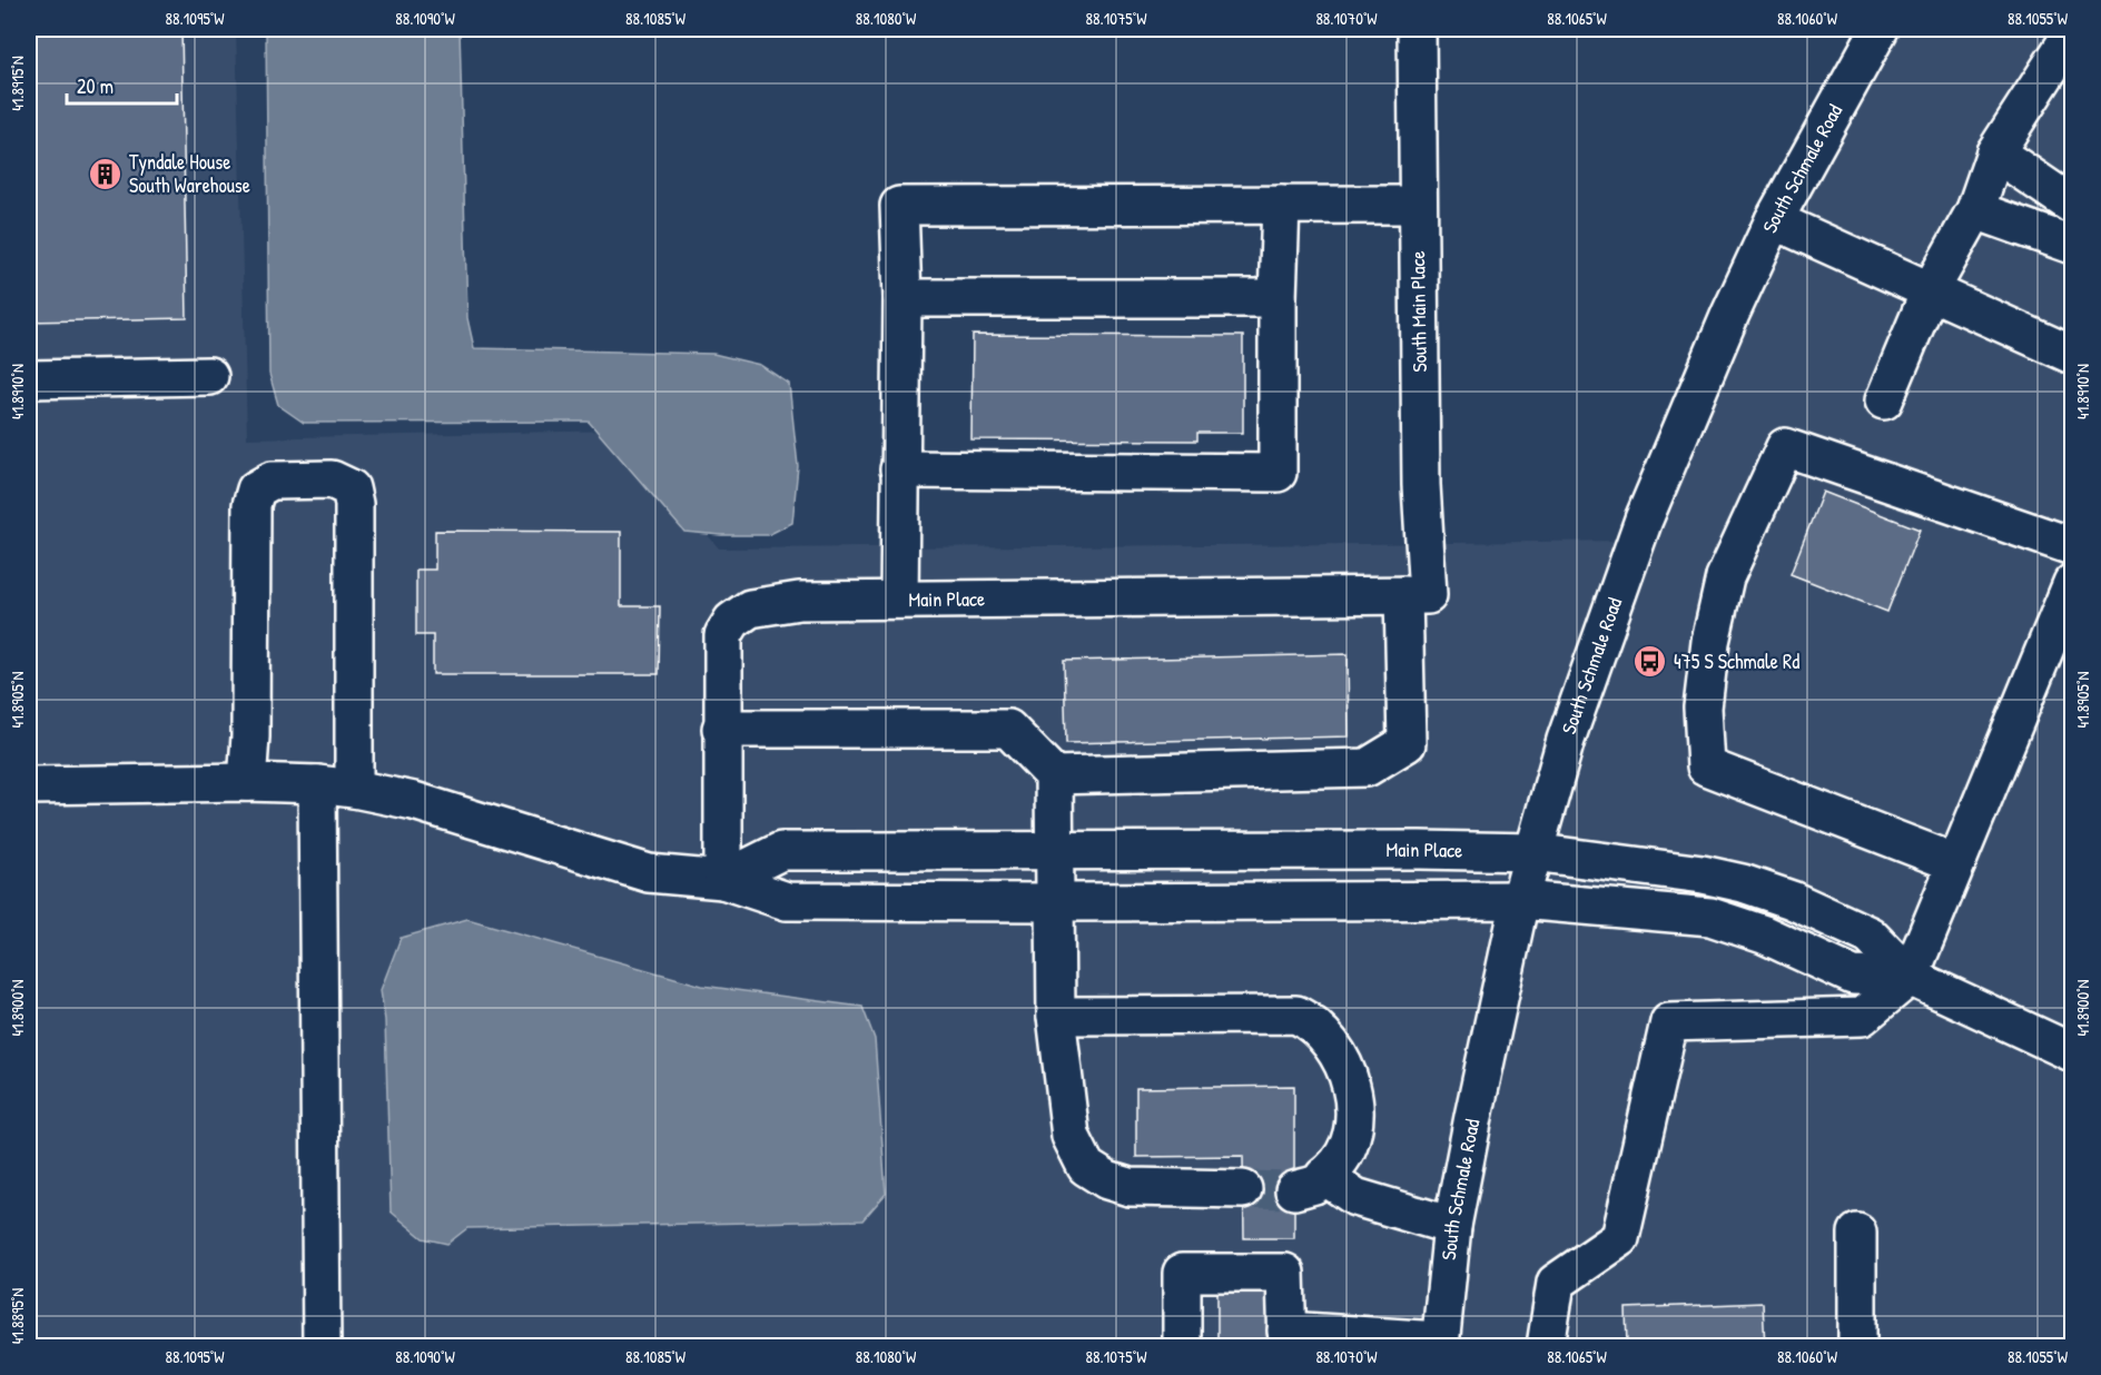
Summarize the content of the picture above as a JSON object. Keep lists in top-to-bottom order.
{
  "streets": {
    "street": ["South Schmale Road", "South Main Place", "Main Place"]
  },
  "crossings": [
    ["South Schmale Road", "Main Place"],
    ["South Main Place", "Main Place"]
  ],
  "places": {
    "building": ["Tyndale House South Warehouse"],
    "bus stop": ["475 S Schmale Rd"]
  },
  "scale_bar": "20 m",
  "coordinates": [
    "88.1095°W",
    "88.1090°W",
    "88.1085°W",
    "88.1080°W",
    "88.1075°W",
    "88.1070°W",
    "88.1065°W",
    "88.1060°W",
    "88.1055°W",
    "41.8915°N",
    "41.8910°N",
    "41.8905°N",
    "41.8900°N",
    "41.8895°N"
  ]
}
